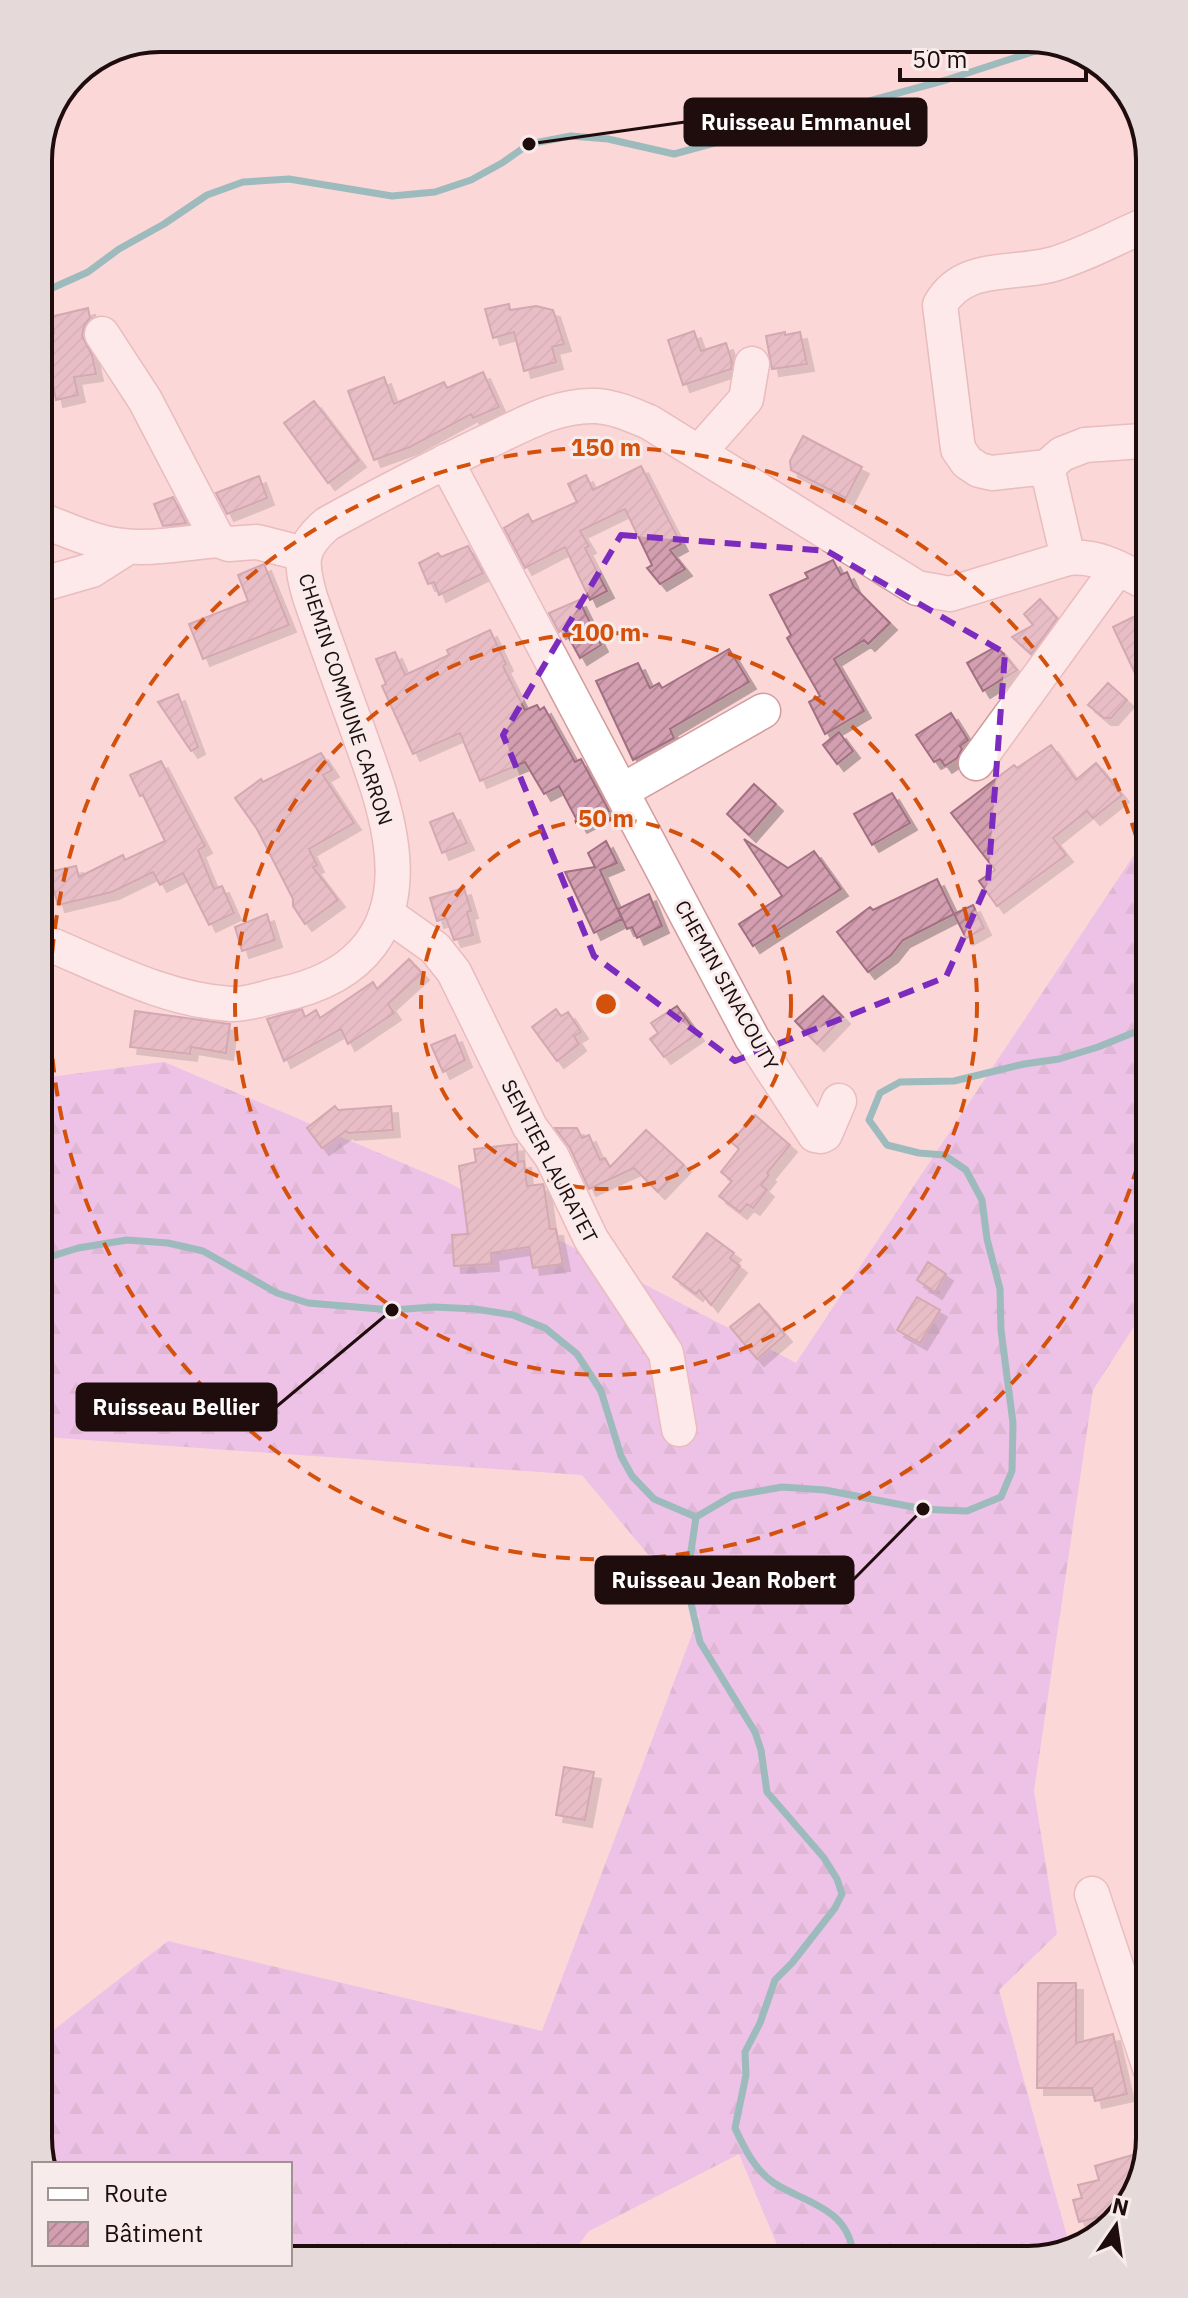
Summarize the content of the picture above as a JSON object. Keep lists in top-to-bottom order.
{
  "streets": {
    "street": ["CHEMIN COMMUNE CARRON", "CHEMIN SINACOUTY", "SENTIER LAURATET"]
  },
  "crossings": [
    ["CHEMIN COMMUNE CARRON", "CHEMIN SINACOUTY"],
    ["CHEMIN COMMUNE CARRON", "SENTIER LAURATET"]
  ],
  "places": ["Ruisseau Emmanuel", "Ruisseau Bellier", "Ruisseau Jean Robert"],
  "legend": ["Route", "Bâtiment"],
  "scale_bar": "50 m",
  "north": "top",
  "rings": ["150 m", "100 m", "50 m"]
}
